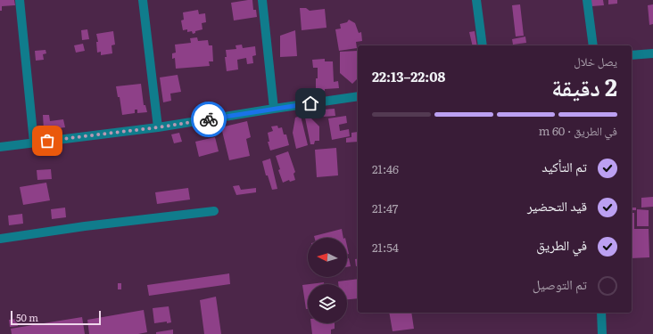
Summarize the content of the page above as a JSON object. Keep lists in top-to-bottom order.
{
  "scale_bar": "50 m",
  "north": "left",
  "page": {
    "heading": ["2 دقيقة", "يصل خلال", "22:08–22:13"],
    "bar": "في الطريق · 60 m",
    "list": [
      ["تم التأكيد", "21:46"],
      ["قيد التحضير", "21:47"],
      ["في الطريق", "21:54"],
      "تم التوصيل"
    ],
    "scale": "50 m"
  }
}
